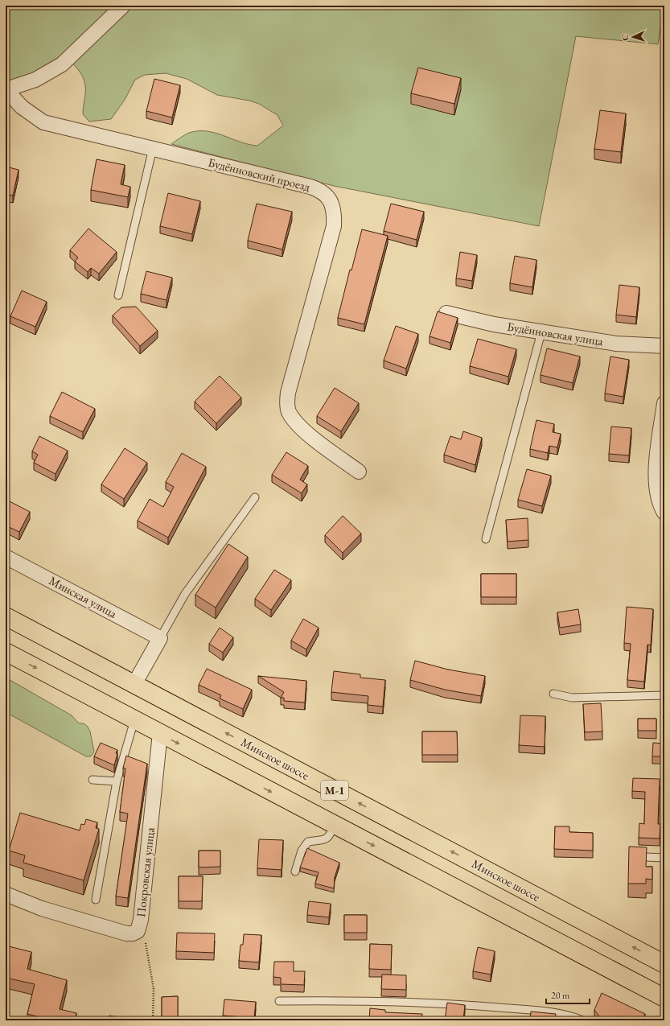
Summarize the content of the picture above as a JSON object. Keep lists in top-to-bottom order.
{
  "streets": {
    "highway": ["Минское шоссе", "М-1"],
    "street": [
      "Будённовский проезд",
      "Будённовская улица",
      "Минская улица",
      "Покровская улица"
    ]
  },
  "crossings": [
    ["М-1", "Покровская улица"]
  ],
  "scale_bar": "20 m",
  "north": "left"
}
